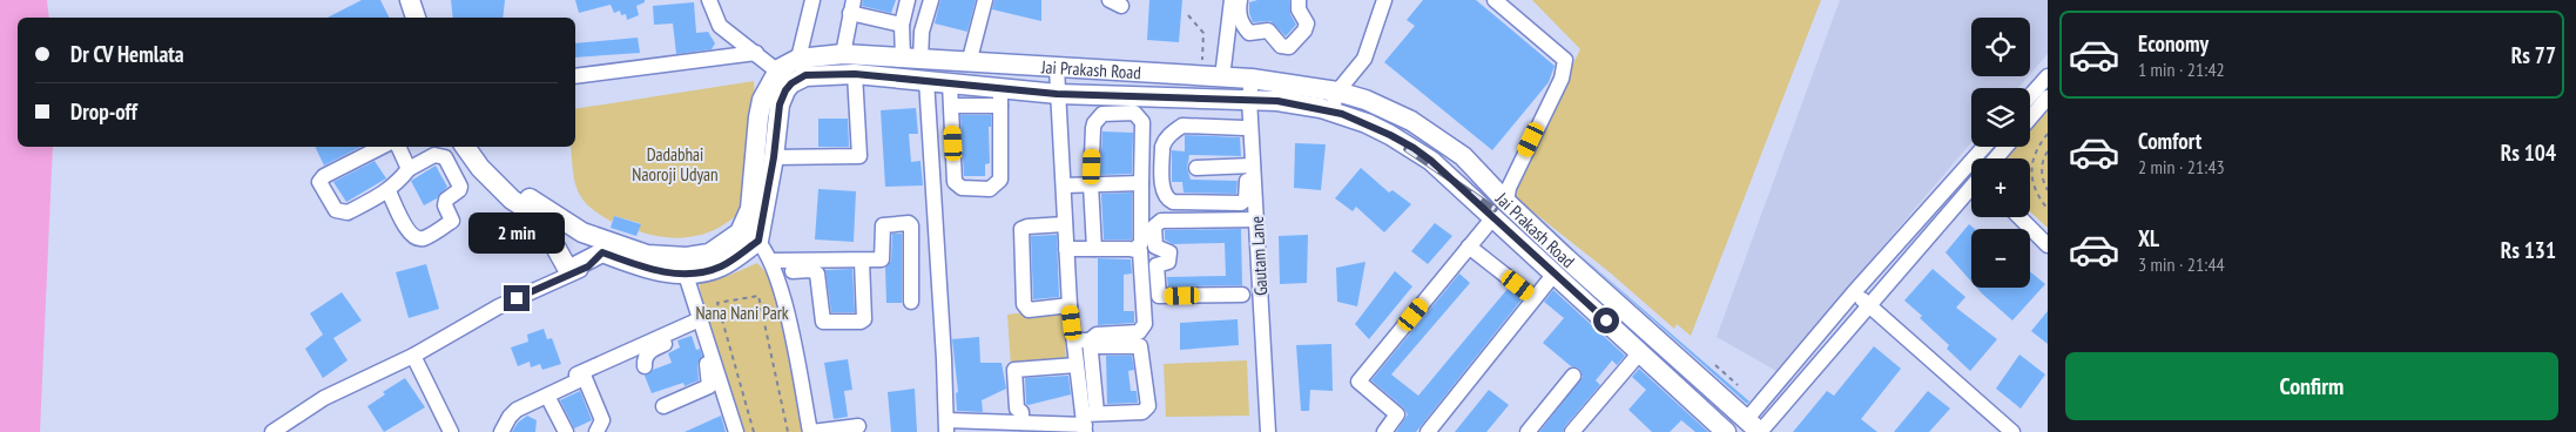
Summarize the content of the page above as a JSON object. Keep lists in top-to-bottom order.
{
  "streets": {
    "main road": ["Jai Prakash Road"],
    "street": ["Gautam Lane"]
  },
  "crossings": [
    ["Jai Prakash Road", "Gautam Lane"]
  ],
  "parks": ["Dadabhai Naoroji Udyan", "Nana Nani Park"],
  "page": {
    "list": [
      {
        "name": "Economy",
        "note": "1 min · 21:42",
        "value": "Rs 77"
      },
      {
        "name": "Comfort",
        "note": "2 min · 21:43",
        "value": "Rs 104"
      },
      {
        "name": "XL",
        "note": "3 min · 21:44",
        "value": "Rs 131"
      }
    ],
    "map_buttons": ["+", "−"],
    "banner": ["Dr CV Hemlata", "Drop-off"],
    "bubble": "2 min",
    "buttons": "Confirm"
  }
}
